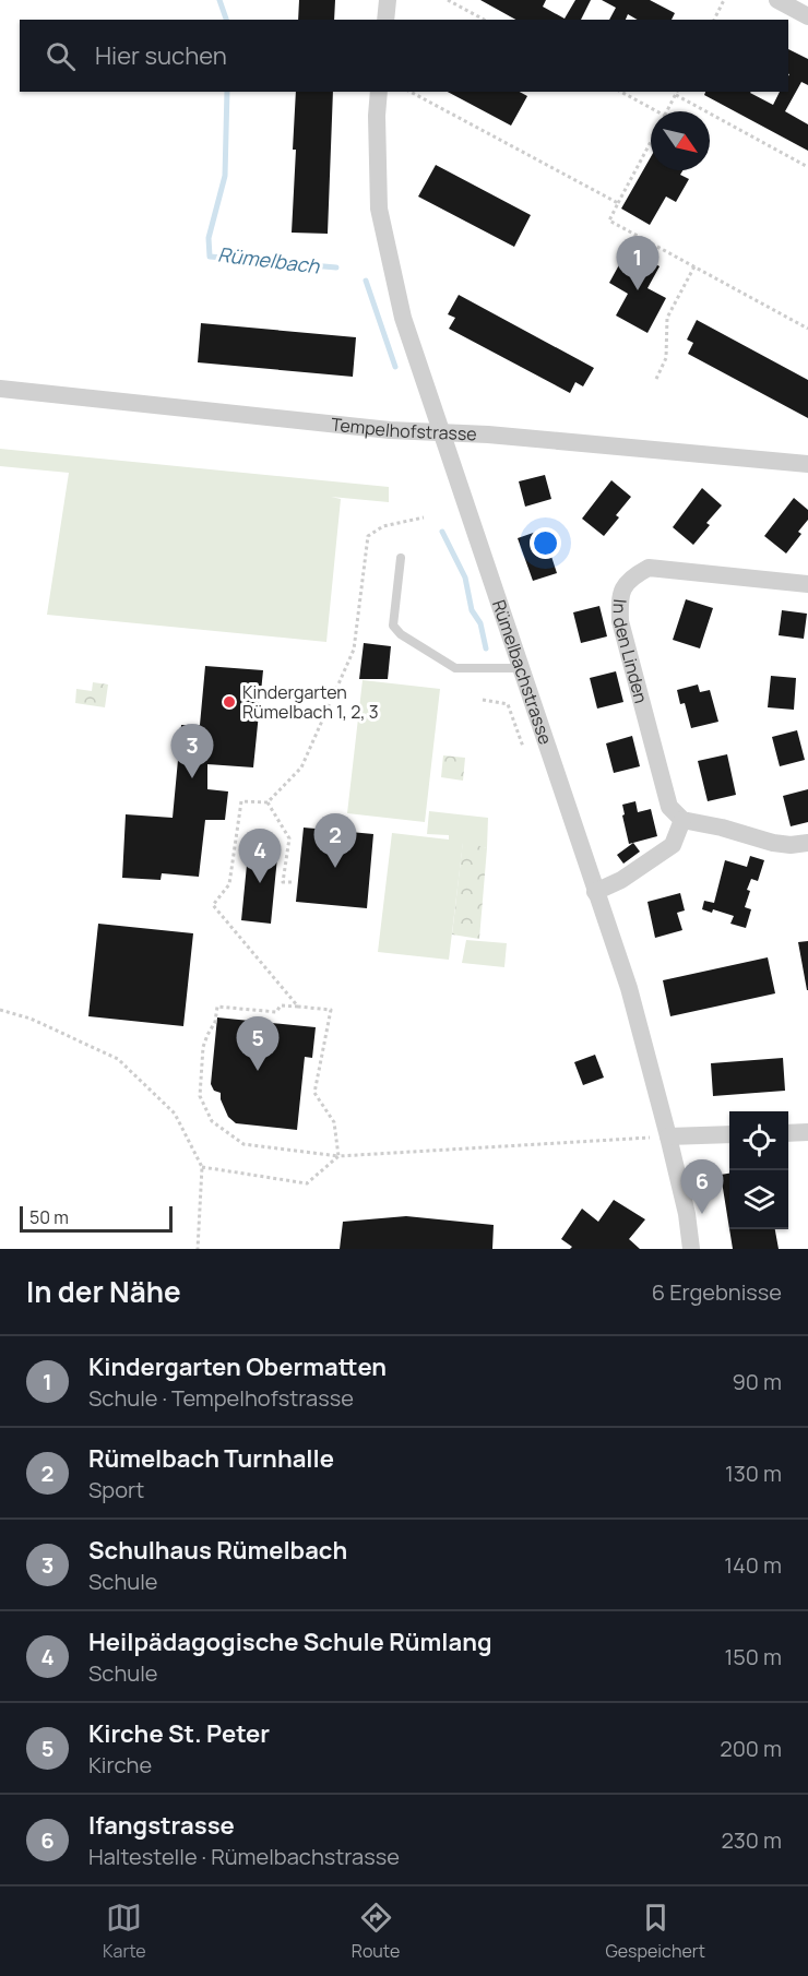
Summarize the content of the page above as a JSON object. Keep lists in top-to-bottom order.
{
  "streets": {
    "street": ["Tempelhofstrasse", "In den Linden", "Rümelbachstrasse"]
  },
  "crossings": [
    ["Tempelhofstrasse", "Rümelbachstrasse"]
  ],
  "water": ["Rümelbach"],
  "places": ["Kindergarten Rümelbach 1, 2, 3"],
  "scale_bar": "50 m",
  "north": "bottom right",
  "page": {
    "search": "Hier suchen",
    "pins": [
      "1",
      "3",
      "2",
      "4",
      "5",
      "6"
    ],
    "scale": "50 m",
    "heading": ["In der Nähe", "6 Ergebnisse"],
    "list": [
      {
        "mark": "1",
        "name": "Kindergarten Obermatten",
        "note": "Schule · Tempelhofstrasse",
        "value": "90 m"
      },
      {
        "mark": "2",
        "name": "Rümelbach Turnhalle",
        "note": "Sport",
        "value": "130 m"
      },
      {
        "mark": "3",
        "name": "Schulhaus Rümelbach",
        "note": "Schule",
        "value": "140 m"
      },
      {
        "mark": "4",
        "name": "Heilpädagogische Schule Rümlang",
        "note": "Schule",
        "value": "150 m"
      },
      {
        "mark": "5",
        "name": "Kirche St. Peter",
        "note": "Kirche",
        "value": "200 m"
      },
      {
        "mark": "6",
        "name": "Ifangstrasse",
        "note": "Haltestelle · Rümelbachstrasse",
        "value": "230 m"
      }
    ],
    "nav": ["Karte", "Route", "Gespeichert"]
  }
}
